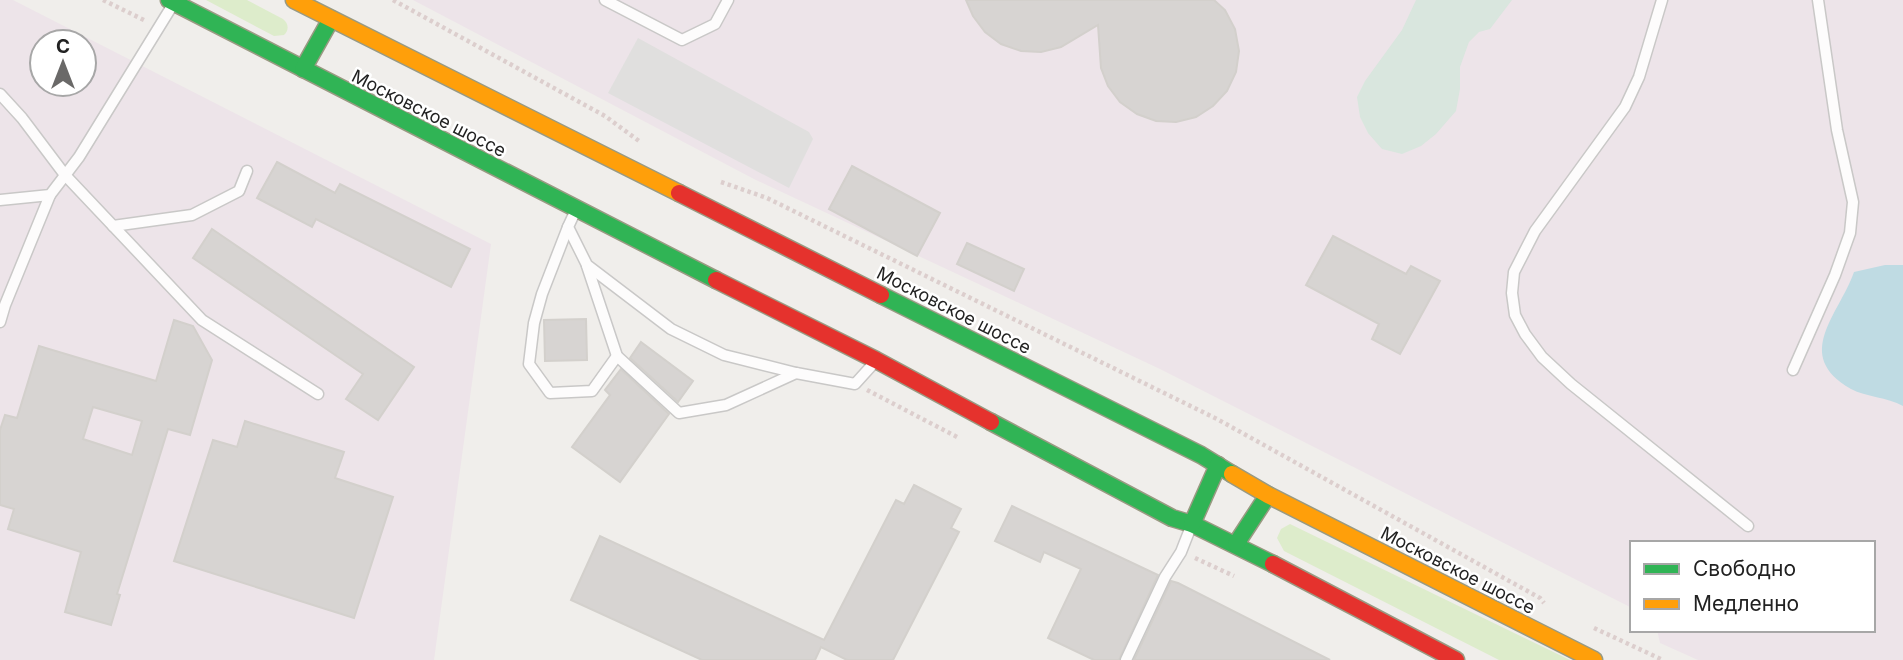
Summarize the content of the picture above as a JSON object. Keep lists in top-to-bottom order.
{
  "streets": {
    "main road": ["Московское шоссе"]
  },
  "legend": ["Свободно", "Медленно"],
  "north": "top"
}
